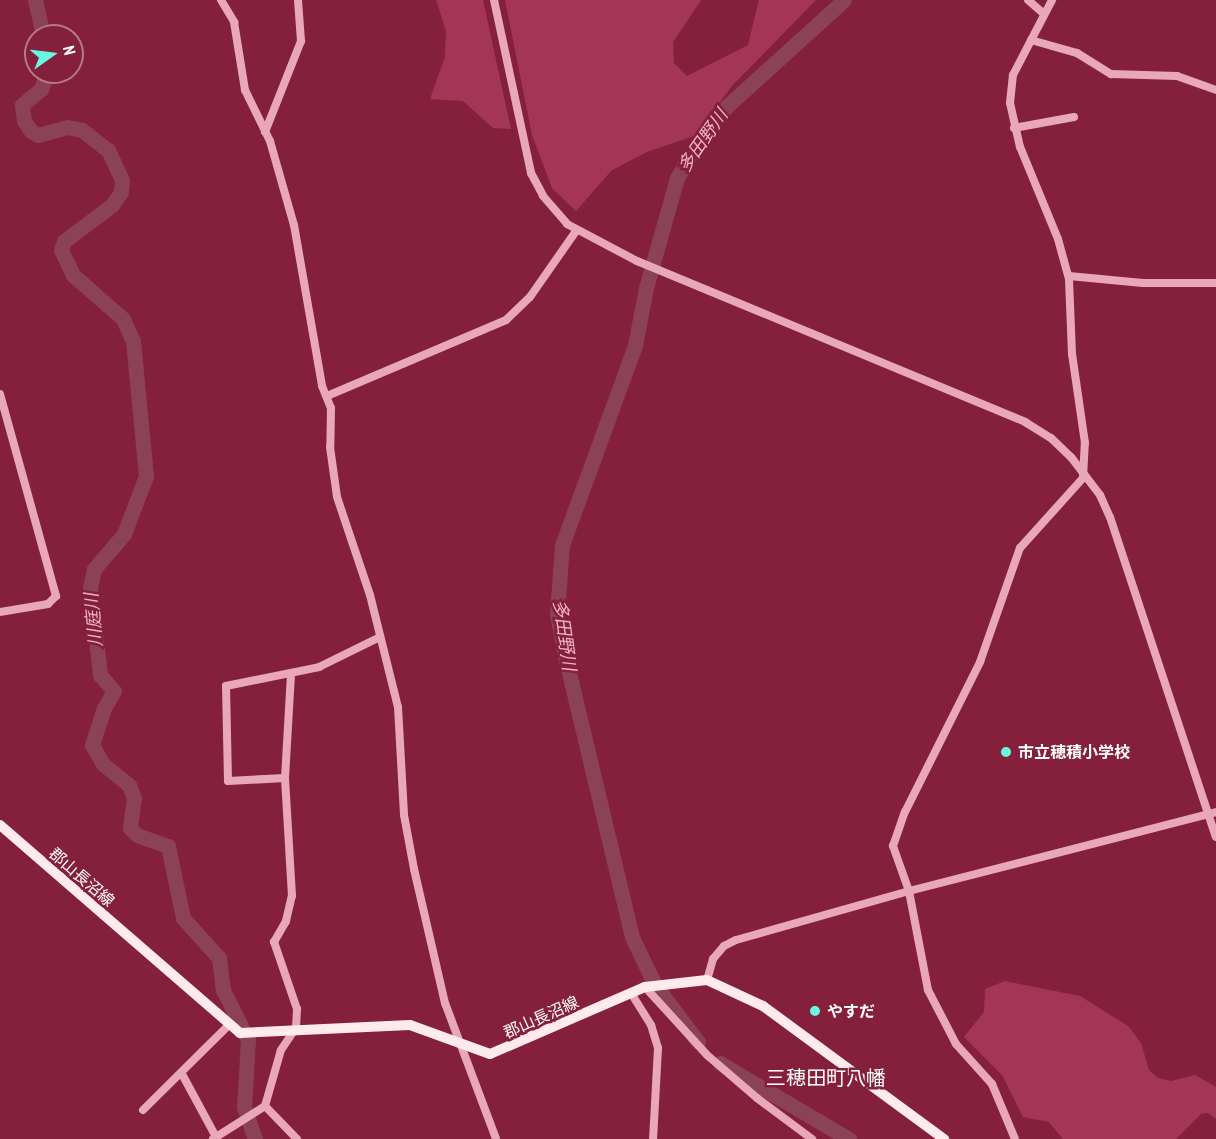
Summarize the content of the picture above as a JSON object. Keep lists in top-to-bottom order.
{
  "streets": {
    "main road": ["郡山長沼線"]
  },
  "districts": ["三穂田町八幡"],
  "water": ["多田野川", "川庭川"],
  "places": ["市立穂積小学校", "やすだ"],
  "north": "right"
}
